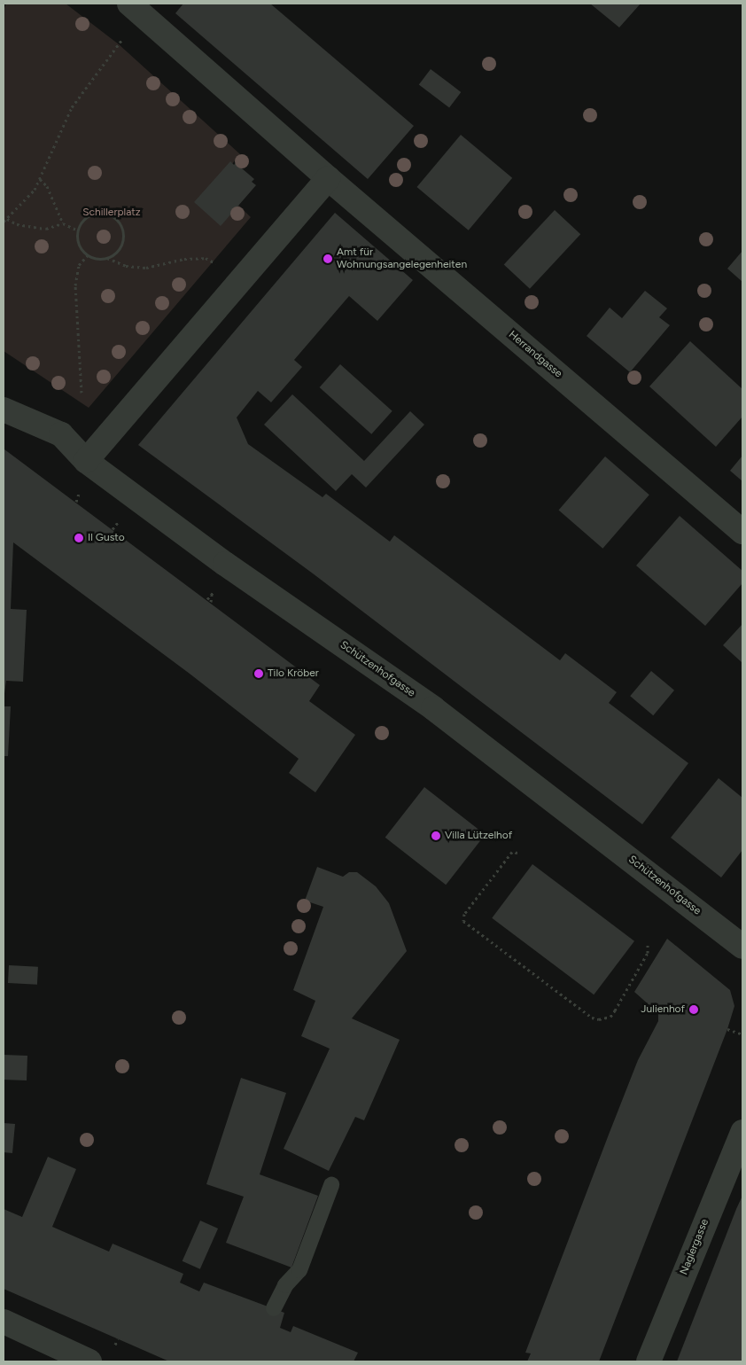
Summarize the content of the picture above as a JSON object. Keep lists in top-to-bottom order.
{
  "streets": {
    "street": ["Herrandgasse", "Schützenhofgasse", "Naglergasse"]
  },
  "parks": ["Schillerplatz"],
  "places": [
    "Amt für Wohnungsangelegenheiten",
    "Il Gusto",
    "Tilo Kröber",
    "Villa Lützelhof",
    "Julienhof"
  ]
}
